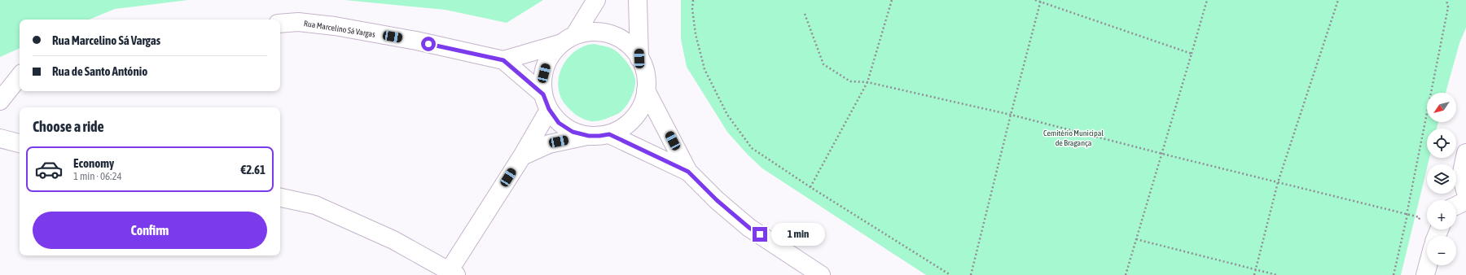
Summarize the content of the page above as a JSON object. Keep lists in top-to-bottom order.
{
  "streets": {
    "street": ["Rua Marcelino Sá Vargas"]
  },
  "parks": ["Cemitério Municipal de Bragança"],
  "north": "bottom left",
  "page": {
    "banner": ["Rua Marcelino Sá Vargas", "Rua de Santo António"],
    "map_buttons": ["+", "−"],
    "heading": "Choose a ride",
    "list": [
      {
        "name": "Economy",
        "note": "1 min · 06:24",
        "value": "€2.61"
      }
    ],
    "buttons": "Confirm",
    "bubble": "1 min"
  }
}
